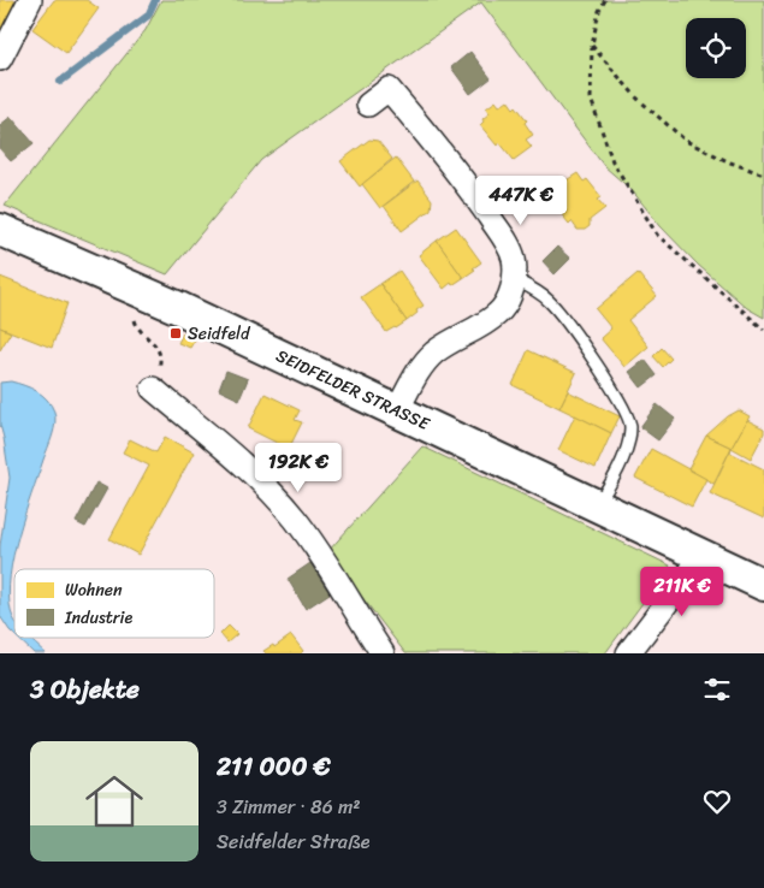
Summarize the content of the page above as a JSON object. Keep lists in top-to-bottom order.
{
  "streets": {
    "main road": ["SEIDFELDER STRASSE"]
  },
  "places": {
    "transit": ["Seidfeld"]
  },
  "legend": ["Wohnen", "Industrie"],
  "page": {
    "price": ["447K €", "192K €", "211K €"],
    "heading": "3 Objekte",
    "list": [
      {
        "name": "211 000 €",
        "note": "3 Zimmer · 86 m² · Seidfelder Straße"
      }
    ]
  }
}
